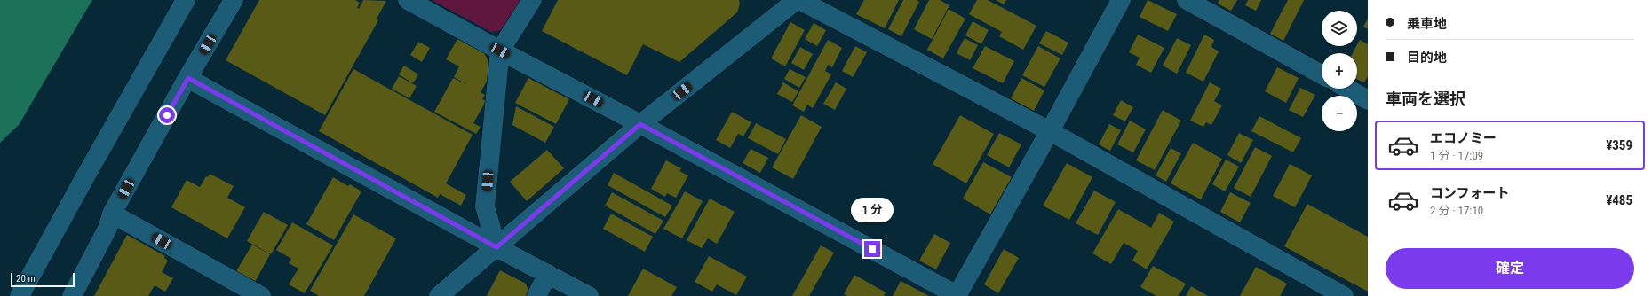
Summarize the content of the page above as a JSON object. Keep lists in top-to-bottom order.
{
  "scale_bar": "20 m",
  "page": {
    "banner": ["乗車地", "目的地"],
    "map_buttons": ["+", "−"],
    "heading": "車両を選択",
    "list": [
      {
        "name": "エコノミー",
        "note": "1 分 · 17:09",
        "value": "¥359"
      },
      {
        "name": "コンフォート",
        "note": "2 分 · 17:10",
        "value": "¥485"
      }
    ],
    "bubble": "1 分",
    "buttons": "確定",
    "scale": "20 m"
  }
}
